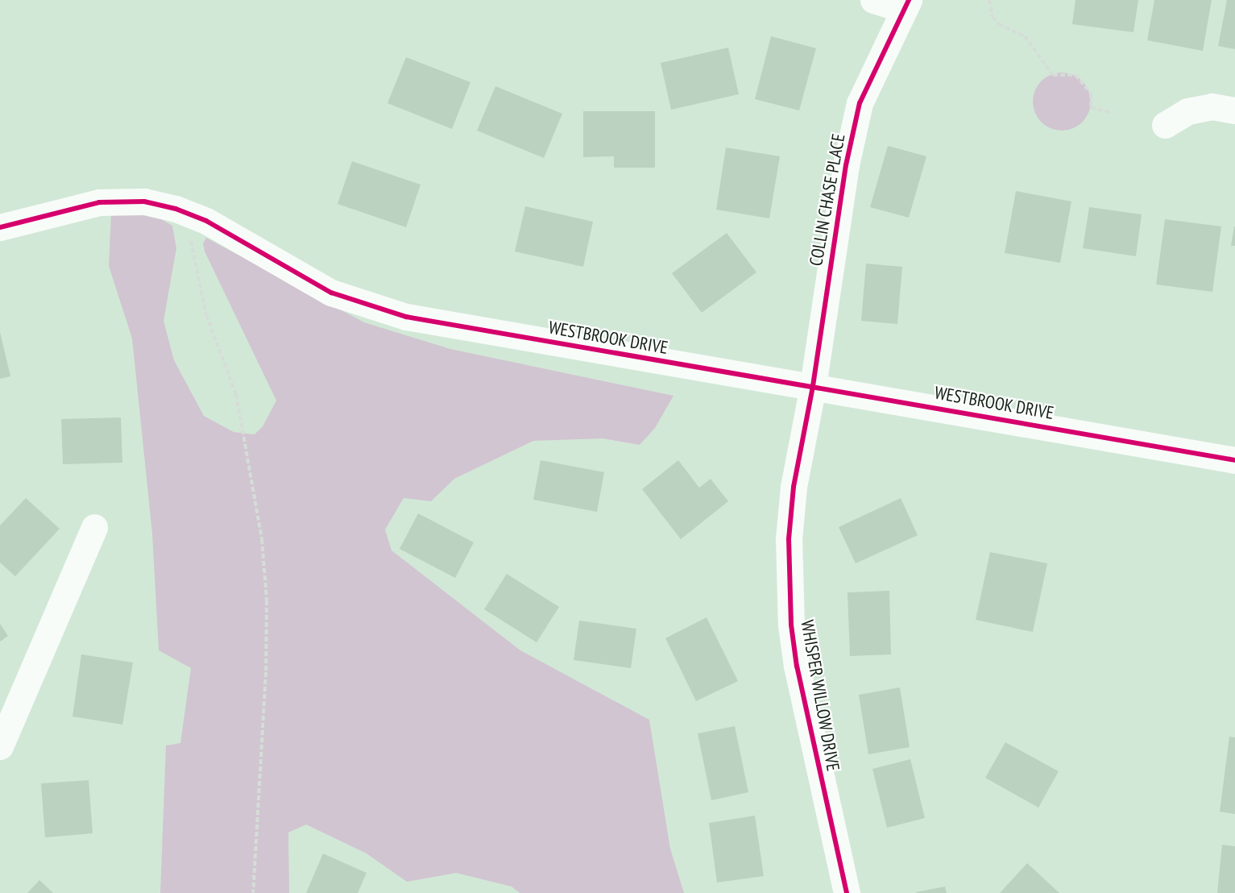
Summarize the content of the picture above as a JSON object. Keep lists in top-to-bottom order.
{
  "streets": {
    "street": ["COLLIN CHASE PLACE", "WESTBROOK DRIVE", "WHISPER WILLOW DRIVE"]
  },
  "crossings": [
    ["COLLIN CHASE PLACE", "WESTBROOK DRIVE"],
    ["COLLIN CHASE PLACE", "WHISPER WILLOW DRIVE"],
    ["WESTBROOK DRIVE", "WHISPER WILLOW DRIVE"]
  ]
}
